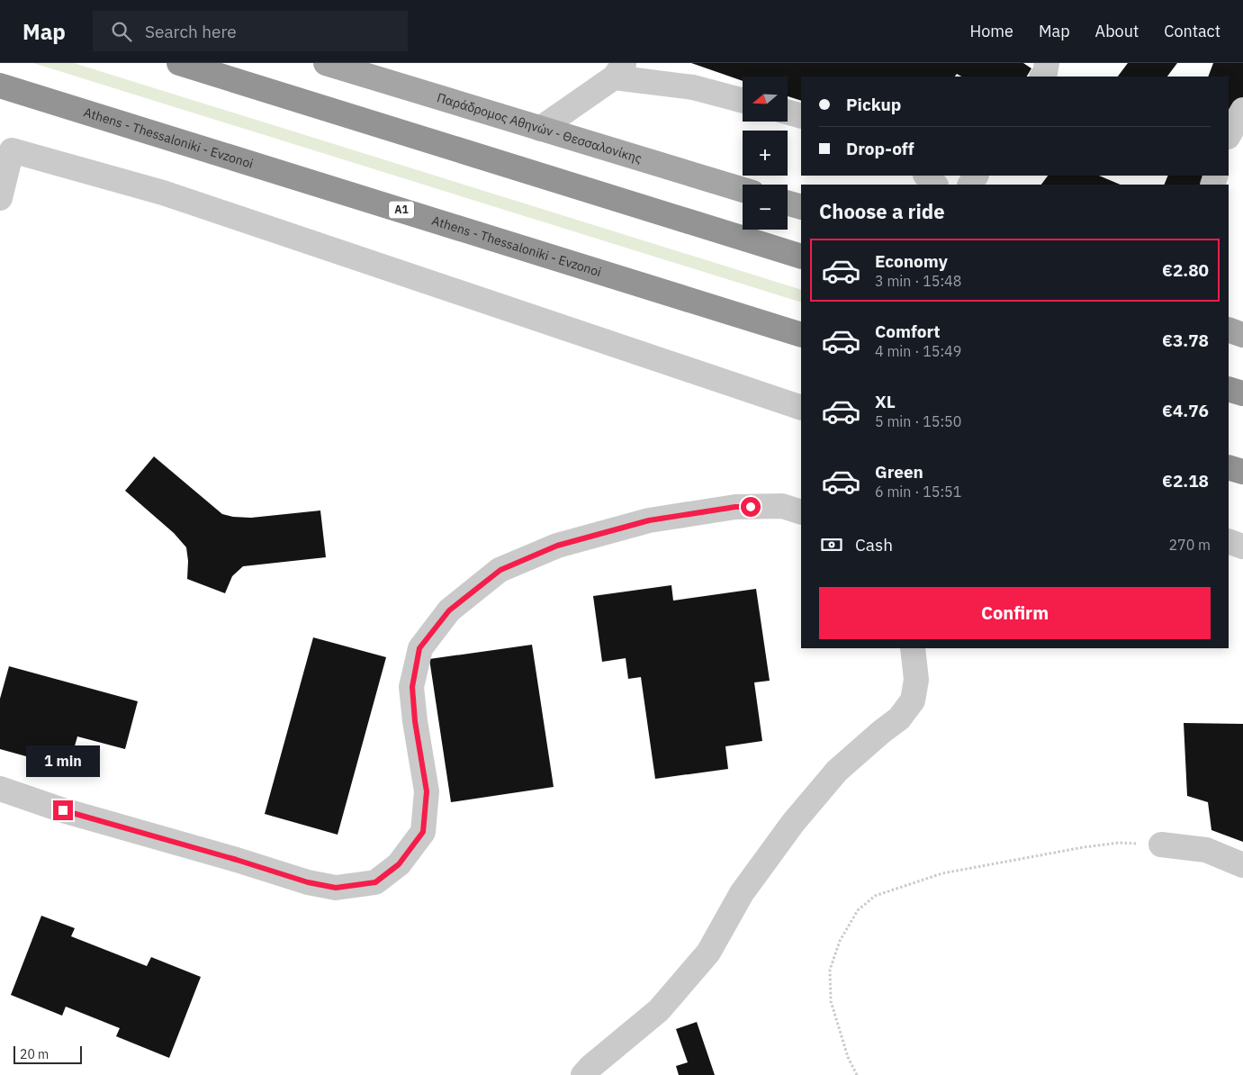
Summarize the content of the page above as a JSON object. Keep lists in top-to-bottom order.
{
  "streets": {
    "highway": ["Athens - Thessaloniki - Evzonoi", "Α1"],
    "main road": ["Παράδρομος Αθηνών - Θεσσαλονίκης"]
  },
  "scale_bar": "20 m",
  "north": "left",
  "page": {
    "header": "Map",
    "search": "Search here",
    "nav": [
      "Home",
      "Map",
      "About",
      "Contact"
    ],
    "map_buttons": ["+", "−"],
    "banner": ["Pickup", "Drop-off"],
    "heading": "Choose a ride",
    "list": [
      {
        "name": "Economy",
        "note": "3 min · 15:48",
        "value": "€2.80"
      },
      {
        "name": "Comfort",
        "note": "4 min · 15:49",
        "value": "€3.78"
      },
      {
        "name": "XL",
        "note": "5 min · 15:50",
        "value": "€4.76"
      },
      {
        "name": "Green",
        "note": "6 min · 15:51",
        "value": "€2.18"
      }
    ],
    "pay": ["Cash", "270 m"],
    "buttons": "Confirm",
    "bubble": "1 min",
    "scale": "20 m"
  }
}
